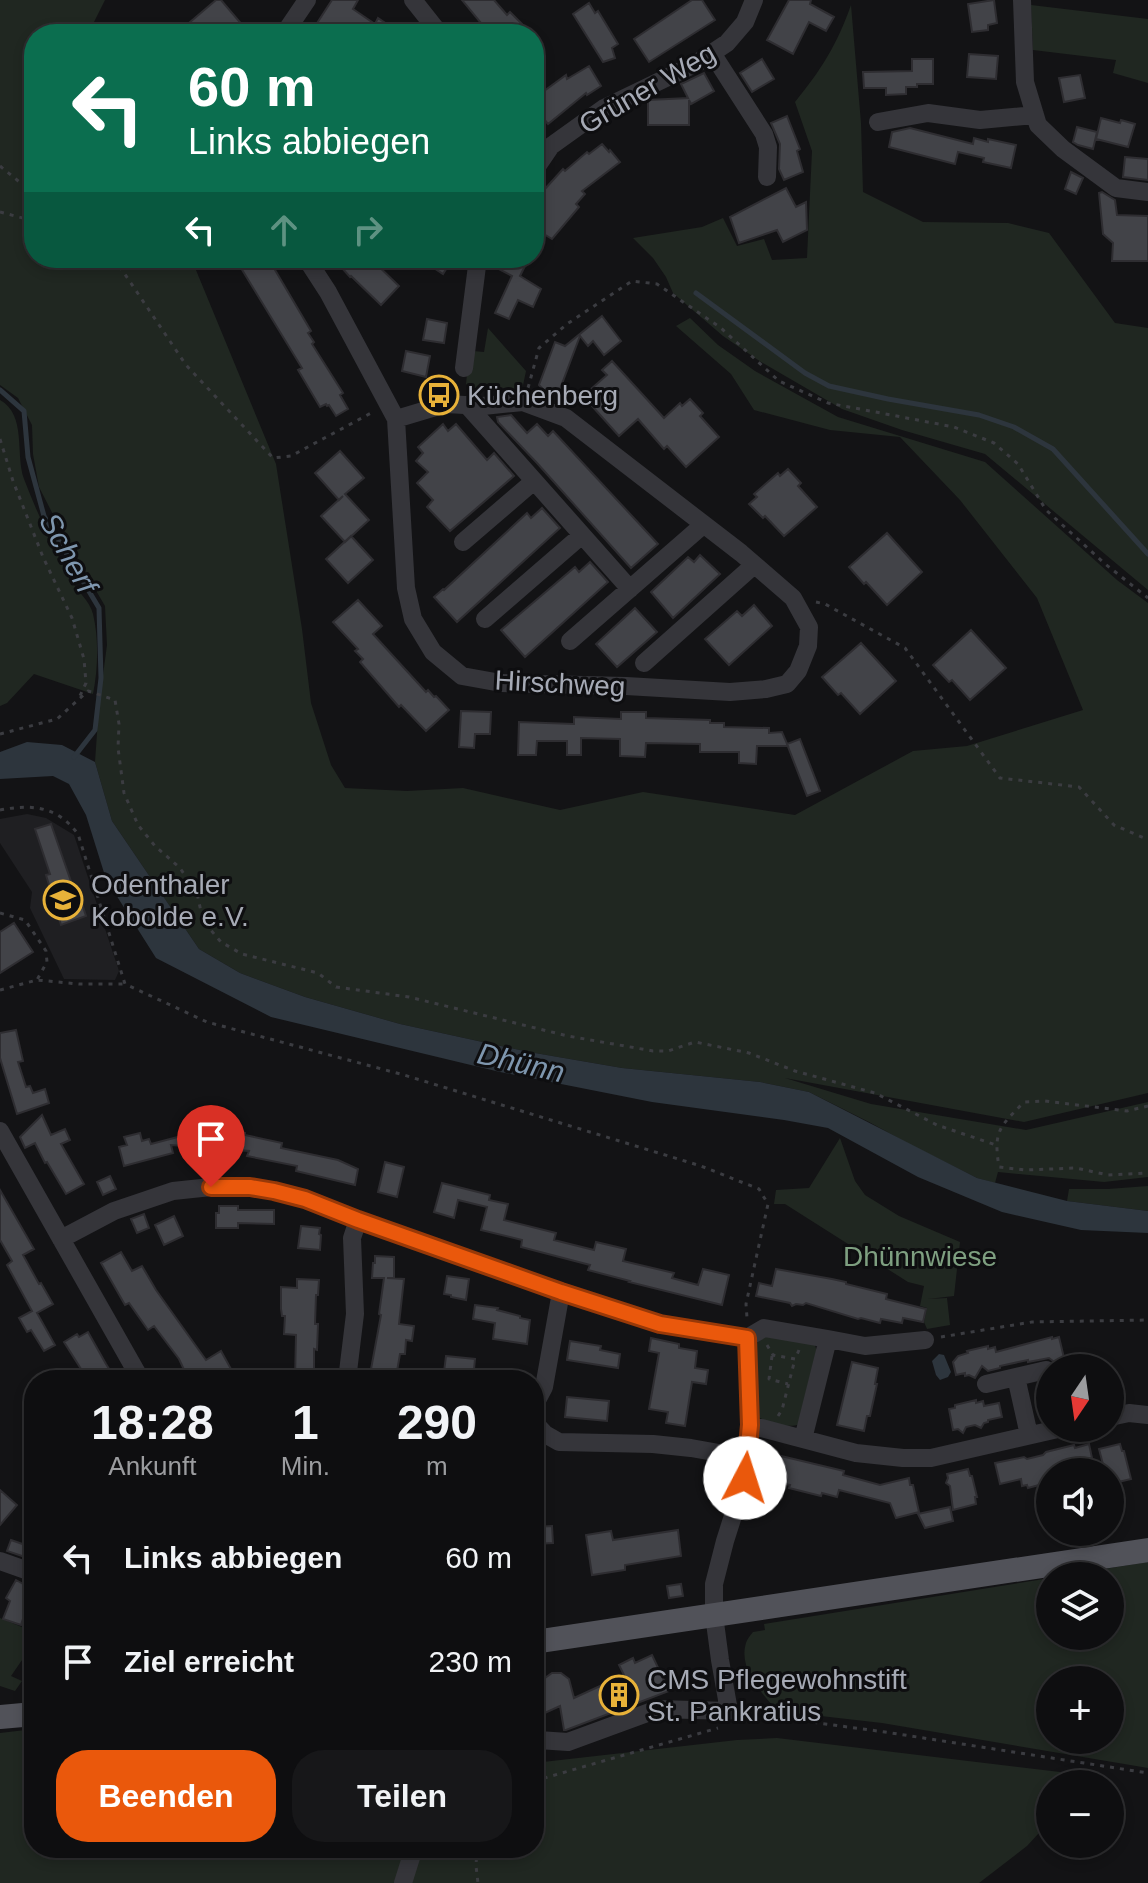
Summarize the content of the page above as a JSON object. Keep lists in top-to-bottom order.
{
  "streets": {
    "street": ["Grüner Weg", "Hirschweg"]
  },
  "water": ["Scherf", "Dhünn"],
  "parks": ["Dhünnwiese"],
  "places": {
    "bus stop": ["Küchenberg"],
    "school or university": ["Odenthaler Kobolde e.V."],
    "building": ["CMS Pflegewohnstift St. Pankratius"]
  },
  "north": "bottom",
  "page": {
    "turn": ["60 m", "Links abbiegen"],
    "map_buttons": ["+", "−"],
    "eta": [
      "18:28",
      "Ankunft",
      "1",
      "Min.",
      "290",
      "m"
    ],
    "list": [
      {
        "name": "Links abbiegen",
        "value": "60 m"
      },
      {
        "name": "Ziel erreicht",
        "value": "230 m"
      }
    ],
    "buttons": ["Beenden", "Teilen"]
  }
}
